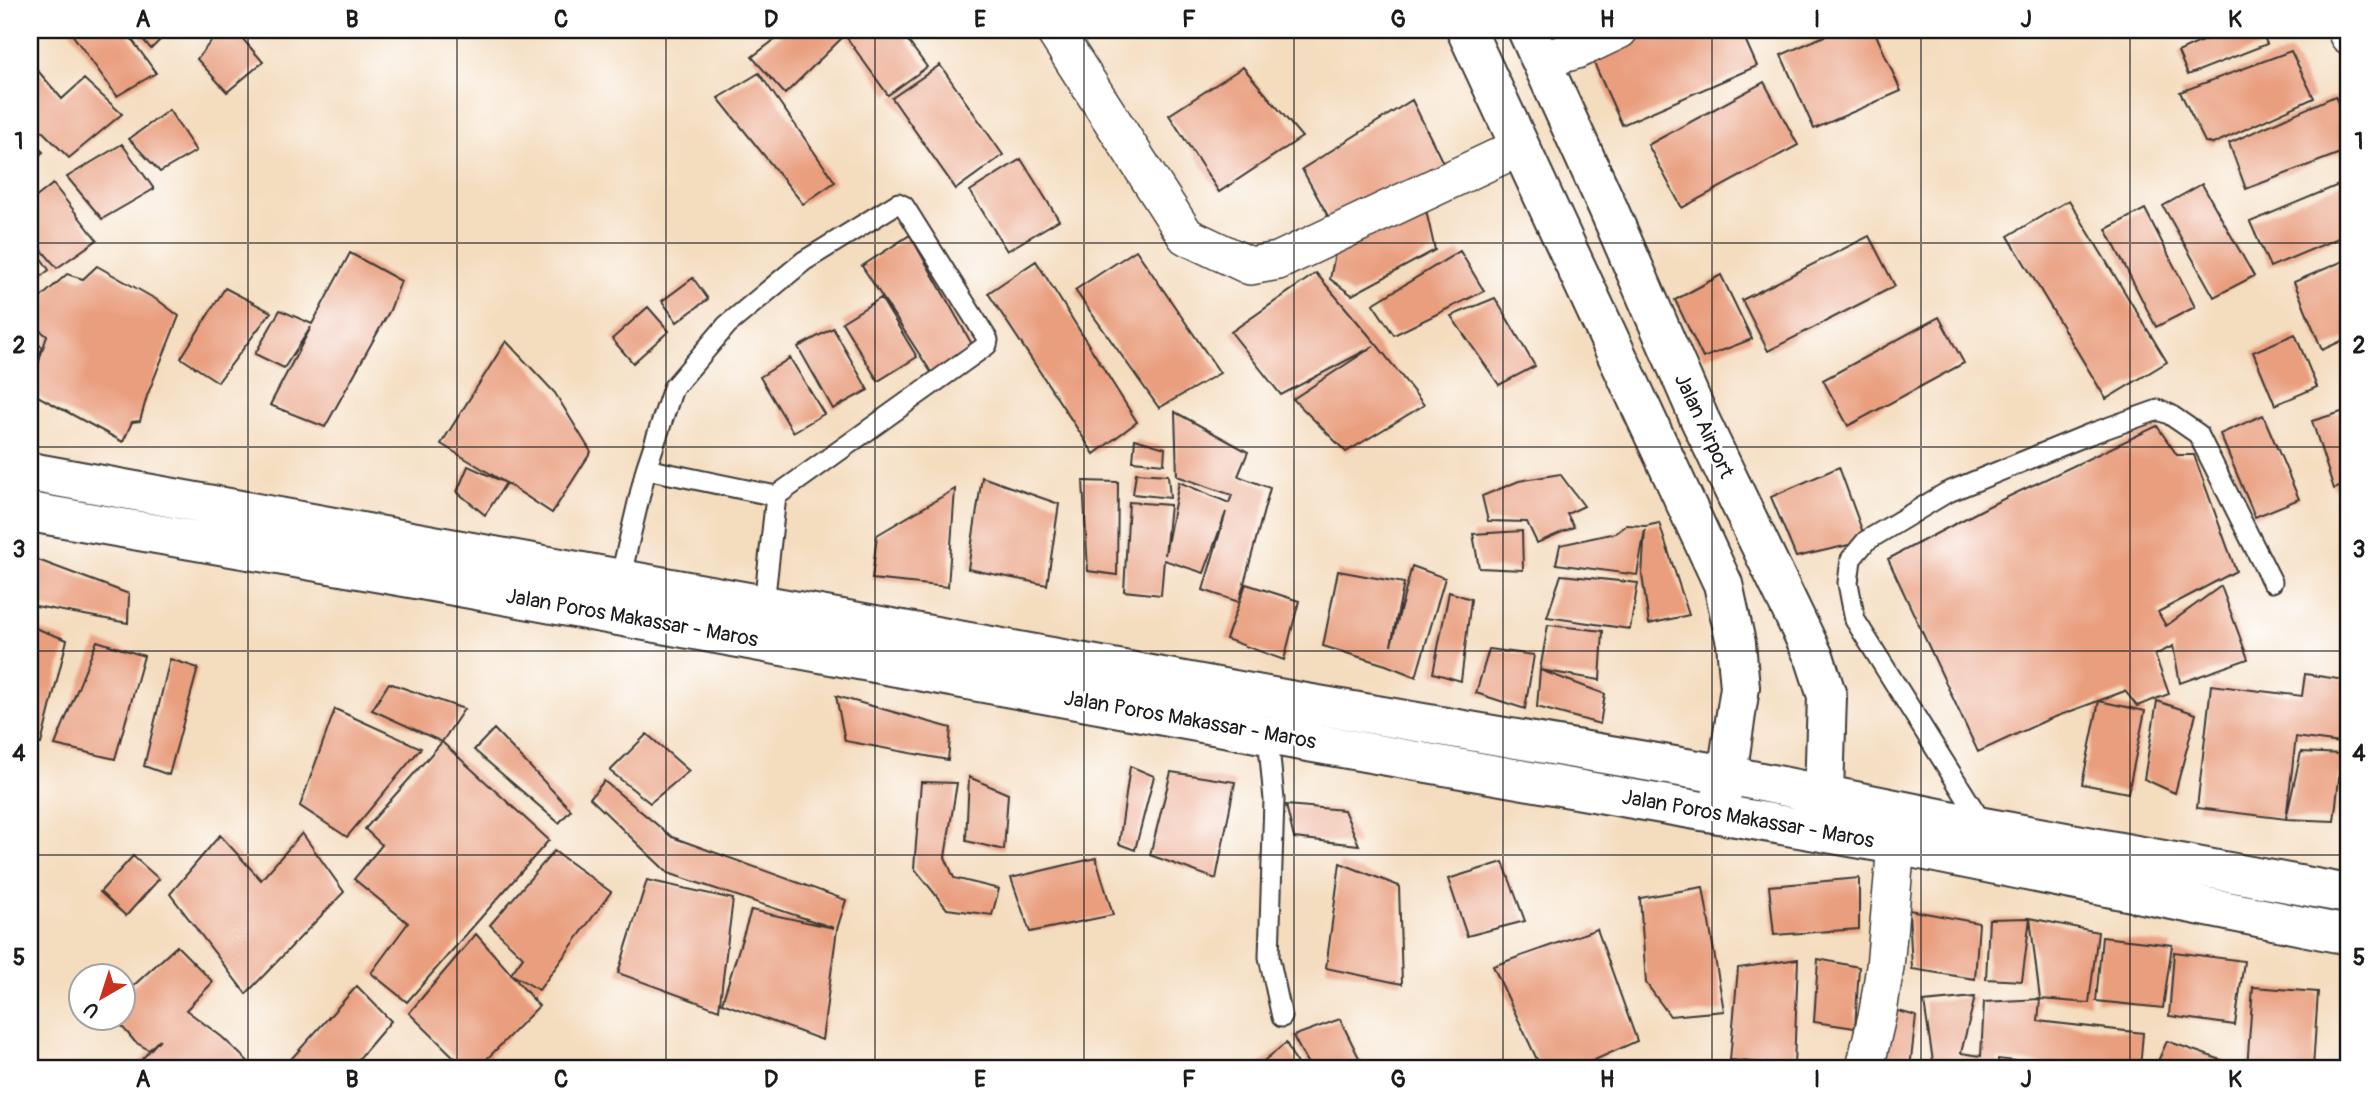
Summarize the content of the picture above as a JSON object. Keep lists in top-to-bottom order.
{
  "streets": {
    "main road": ["Jalan Airport", "Jalan Poros Makassar - Maros"]
  },
  "crossings": [
    ["Jalan Airport", "Jalan Poros Makassar - Maros"]
  ],
  "north": "bottom left",
  "grid": {
    "columns": [
      "A",
      "B",
      "C",
      "D",
      "E",
      "F",
      "G",
      "H",
      "I",
      "J",
      "K"
    ],
    "rows": [
      "1",
      "2",
      "3",
      "4",
      "5"
    ]
  }
}
